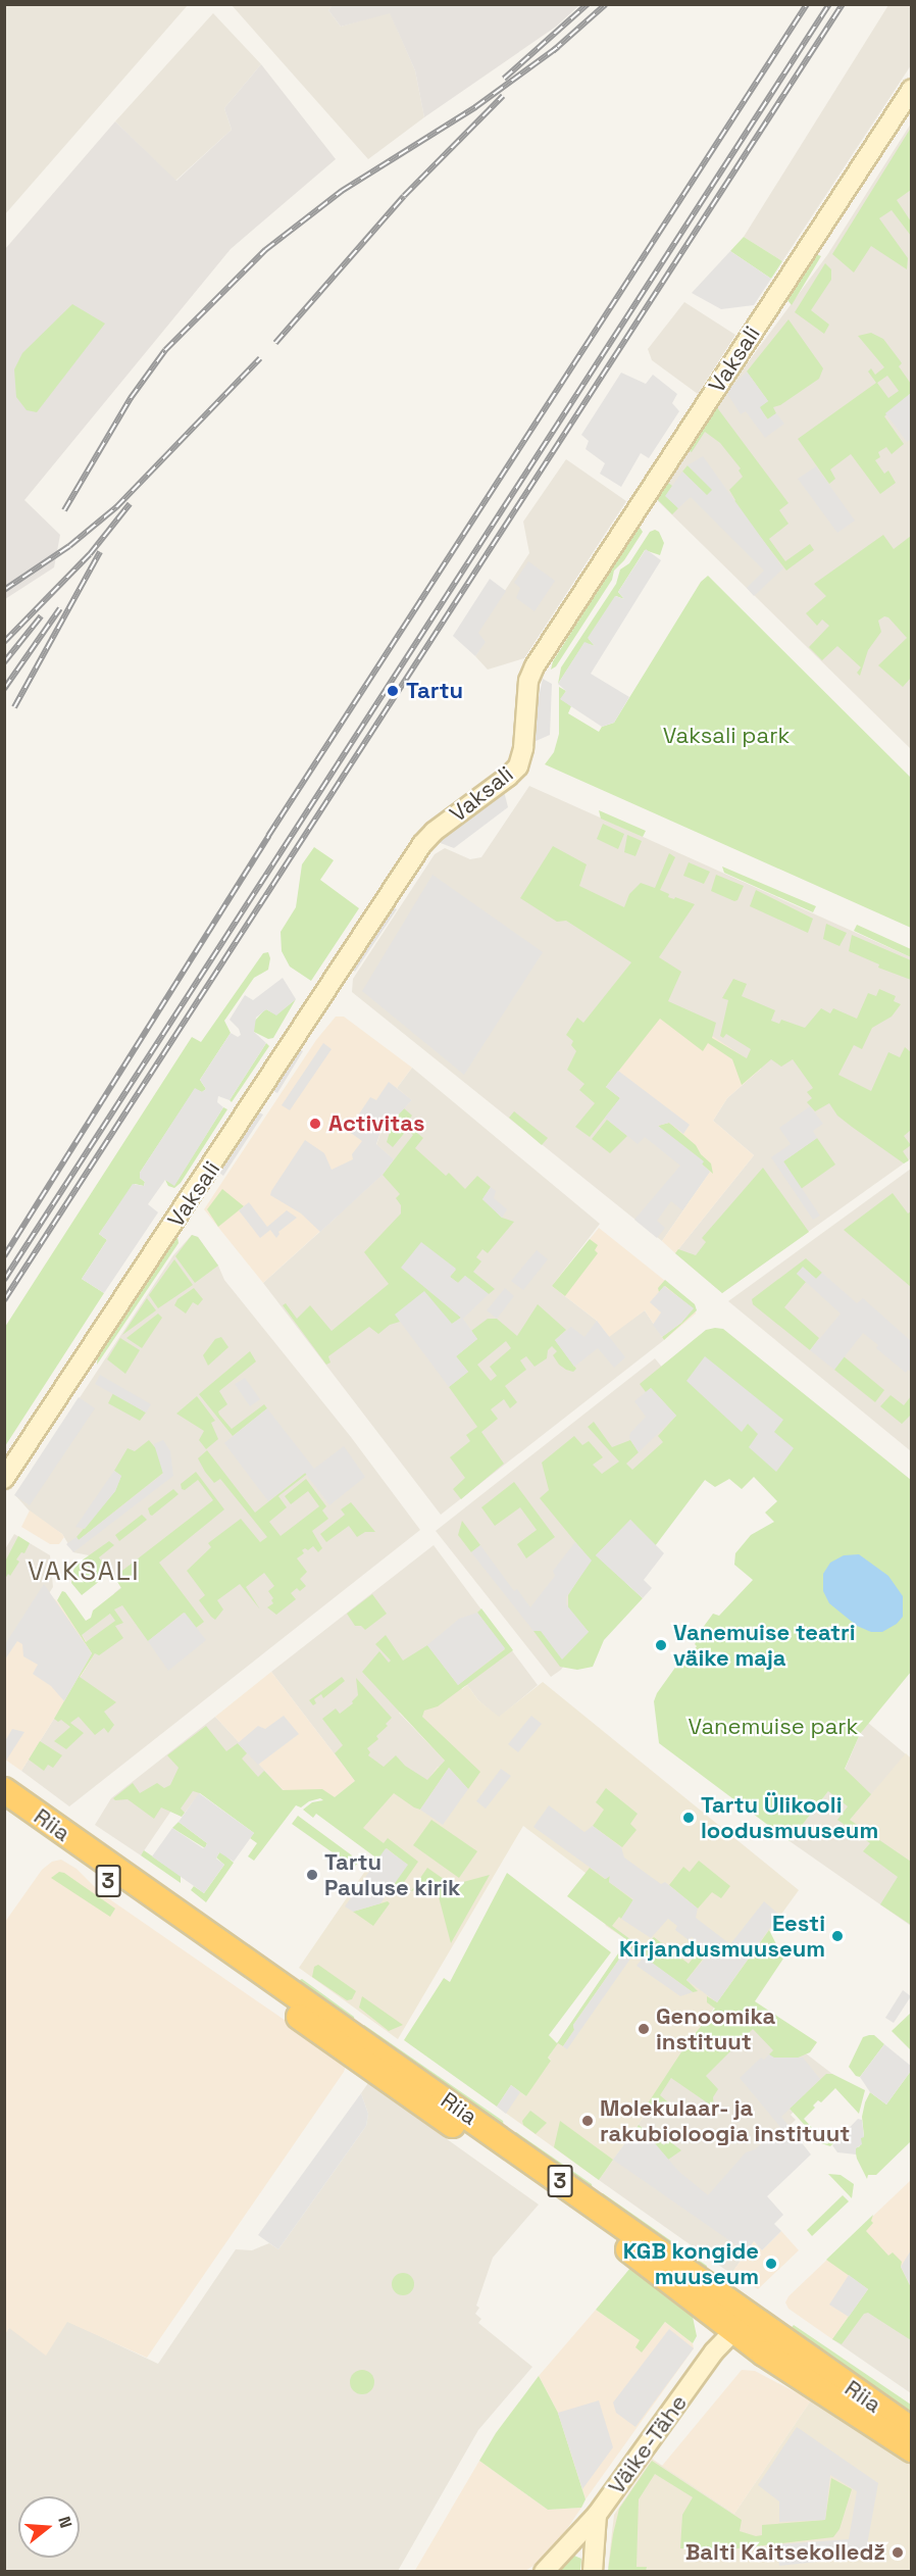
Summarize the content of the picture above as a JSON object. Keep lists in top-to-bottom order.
{
  "streets": {
    "highway": ["Riia", "3"],
    "street": ["Vaksali", "Väike-Tähe"]
  },
  "crossings": [
    ["Riia", "Väike-Tähe"]
  ],
  "districts": ["VAKSALI"],
  "parks": ["Vaksali park", "Vanemuise park"],
  "places": [
    "Tartu",
    "Activitas",
    "Vanemuise teatri väike maja",
    "Tartu Ülikooli loodusmuuseum",
    "Tartu Pauluse kirik",
    "Eesti Kirjandusmuuseum",
    "Genoomika instituut",
    "Molekulaar- ja rakubioloogia instituut",
    "KGB kongide muuseum",
    "Balti Kaitsekolledž"
  ],
  "north": "right"
}
